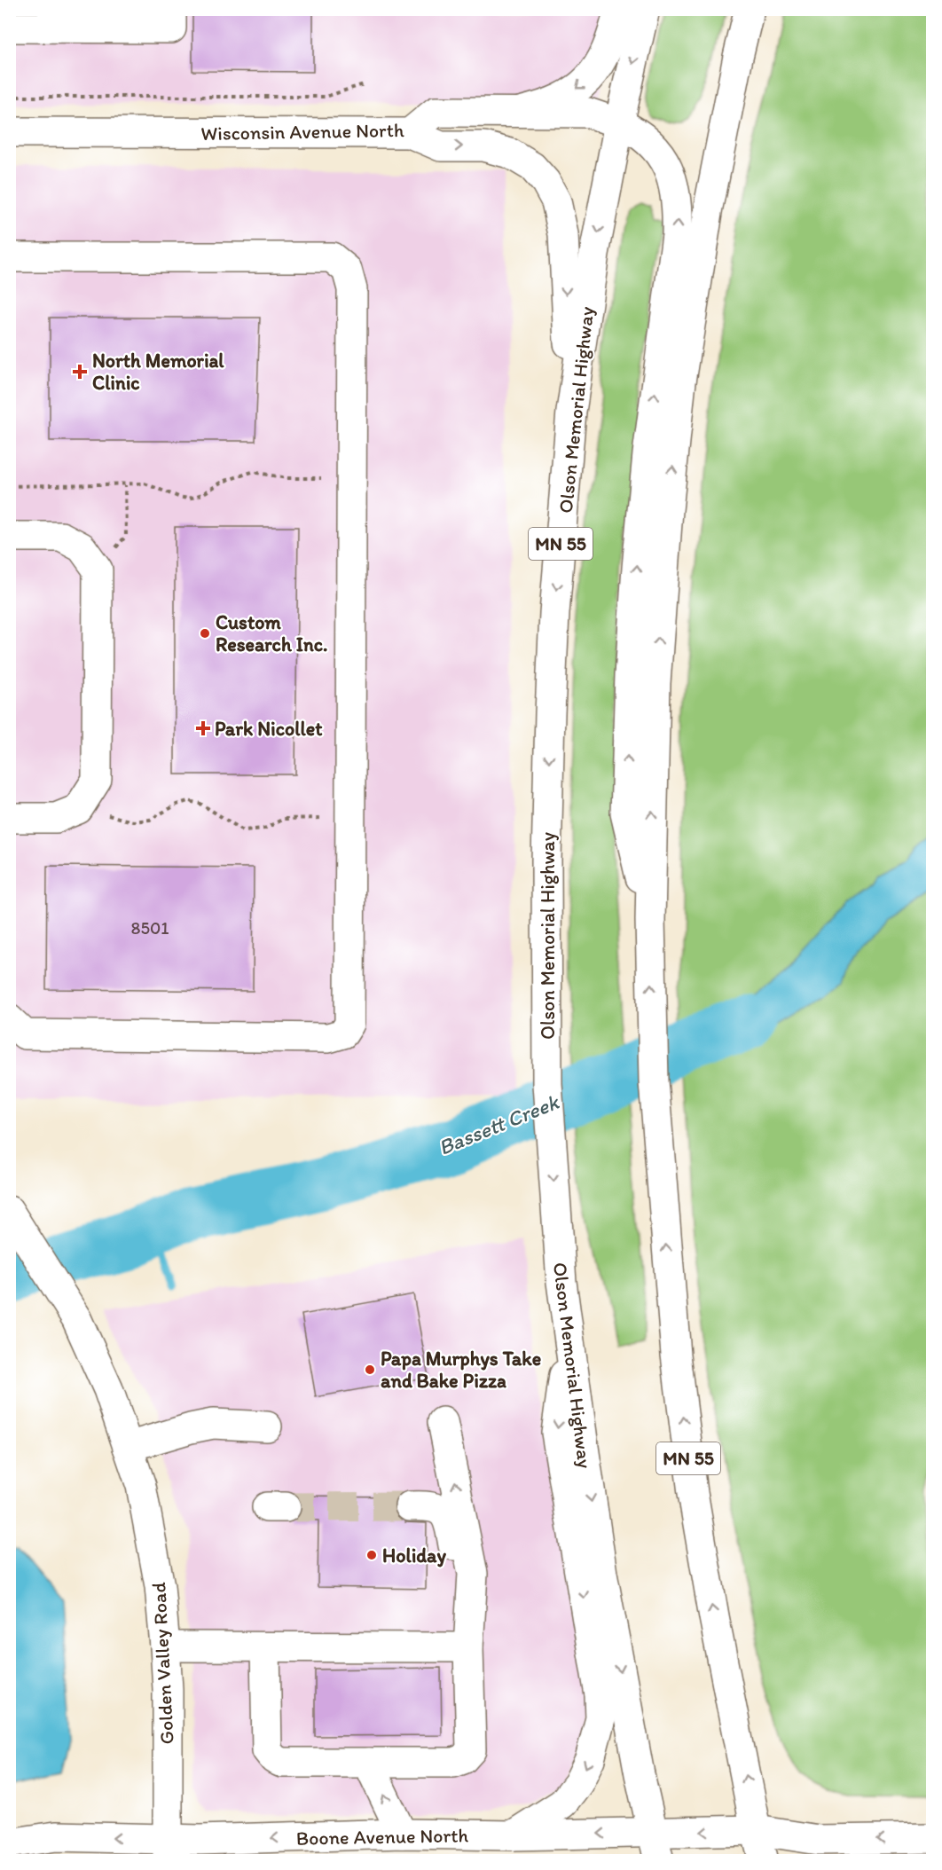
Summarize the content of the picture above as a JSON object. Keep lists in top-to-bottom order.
{
  "streets": {
    "main road": [
      "Wisconsin Avenue North",
      "Olson Memorial Highway",
      "MN 55",
      "Golden Valley Road",
      "Boone Avenue North"
    ]
  },
  "crossings": [
    ["Wisconsin Avenue North", "Olson Memorial Highway"],
    ["Wisconsin Avenue North", "MN 55"],
    ["Olson Memorial Highway", "Boone Avenue North"],
    ["MN 55", "Boone Avenue North"],
    ["Golden Valley Road", "Boone Avenue North"]
  ],
  "one_way": ["Boone Avenue North"],
  "water": ["Bassett Creek"],
  "places": {
    "health": ["North Memorial Clinic", "Park Nicollet"],
    "other": ["Custom Research Inc.", "Papa Murphys Take and Bake Pizza", "Holiday"]
  },
  "house_numbers": ["8501"]
}
